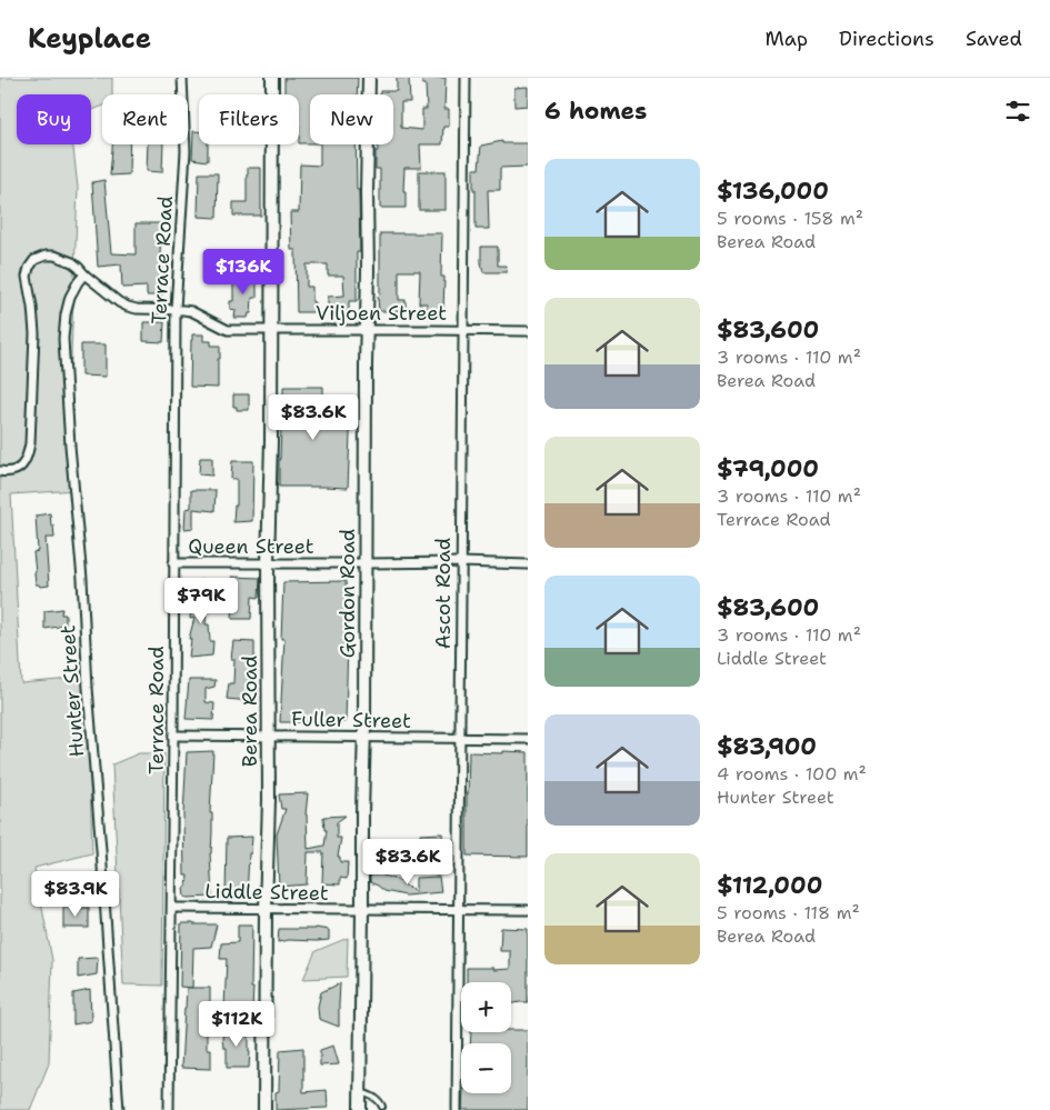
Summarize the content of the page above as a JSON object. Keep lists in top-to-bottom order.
{
  "streets": {
    "street": [
      "Terrace Road",
      "Viljoen Street",
      "Queen Street",
      "Gordon Road",
      "Ascot Road",
      "Hunter Street",
      "Berea Road",
      "Fuller Street",
      "Liddle Street"
    ]
  },
  "crossings": [
    ["Terrace Road", "Viljoen Street"],
    ["Terrace Road", "Queen Street"],
    ["Terrace Road", "Fuller Street"],
    ["Terrace Road", "Liddle Street"],
    ["Viljoen Street", "Gordon Road"],
    ["Viljoen Street", "Ascot Road"],
    ["Viljoen Street", "Hunter Street"],
    ["Viljoen Street", "Berea Road"],
    ["Queen Street", "Gordon Road"],
    ["Queen Street", "Ascot Road"],
    ["Queen Street", "Berea Road"],
    ["Gordon Road", "Fuller Street"],
    ["Gordon Road", "Liddle Street"],
    ["Ascot Road", "Fuller Street"],
    ["Ascot Road", "Liddle Street"],
    ["Berea Road", "Fuller Street"],
    ["Berea Road", "Liddle Street"]
  ],
  "page": {
    "header": "Keyplace",
    "nav": ["Map", "Directions", "Saved"],
    "heading": "6 homes",
    "chip": [
      "Buy",
      "Rent",
      "Filters",
      "New"
    ],
    "list": [
      {
        "name": "$136,000",
        "note": "5 rooms · 158 m² · Berea Road"
      },
      {
        "name": "$83,600",
        "note": "3 rooms · 110 m² · Berea Road"
      },
      {
        "name": "$79,000",
        "note": "3 rooms · 110 m² · Terrace Road"
      },
      {
        "name": "$83,600",
        "note": "3 rooms · 110 m² · Liddle Street"
      },
      {
        "name": "$83,900",
        "note": "4 rooms · 100 m² · Hunter Street"
      },
      {
        "name": "$112,000",
        "note": "5 rooms · 118 m² · Berea Road"
      }
    ],
    "price": [
      "$136K",
      "$83.6K",
      "$79K",
      "$83.6K",
      "$83.9K",
      "$112K"
    ],
    "map_buttons": ["+", "−"]
  }
}
